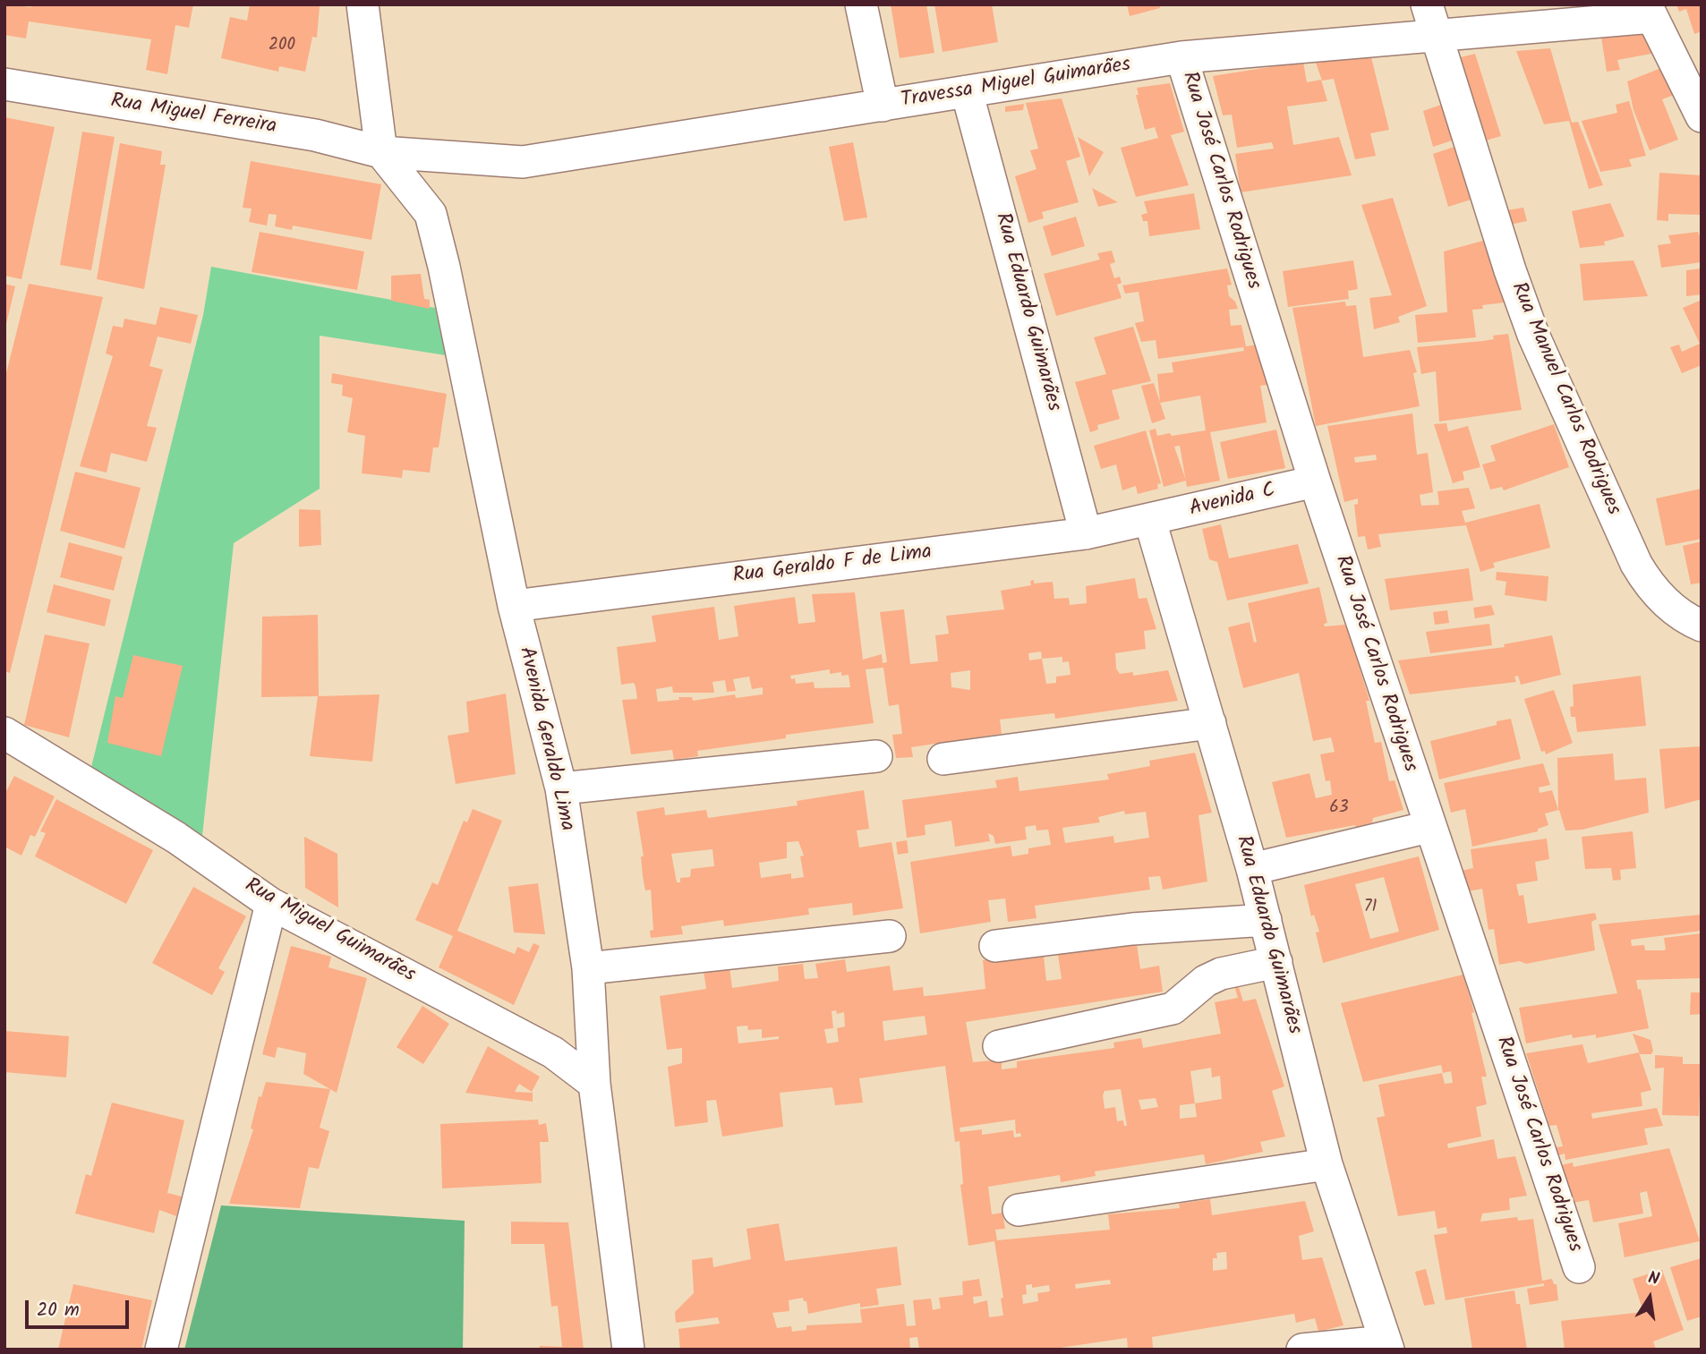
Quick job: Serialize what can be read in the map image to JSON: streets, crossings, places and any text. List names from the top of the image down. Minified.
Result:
{"streets":{"street":["Travessa Miguel Guimarães","Rua Miguel Ferreira","Rua José Carlos Rodrigues","Rua Eduardo Guimarães","Rua Manuel Carlos Rodrigues","Avenida C","Rua Geraldo F de Lima","Avenida Geraldo Lima","Rua Miguel Guimarães"]},"crossings":[["Travessa Miguel Guimarães","Rua Miguel Ferreira"],["Travessa Miguel Guimarães","Rua José Carlos Rodrigues"],["Travessa Miguel Guimarães","Rua Eduardo Guimarães"],["Travessa Miguel Guimarães","Rua Manuel Carlos Rodrigues"],["Travessa Miguel Guimarães","Avenida Geraldo Lima"],["Rua Miguel Ferreira","Avenida Geraldo Lima"],["Rua José Carlos Rodrigues","Avenida C"],["Rua Eduardo Guimarães","Avenida C"],["Rua Eduardo Guimarães","Rua Geraldo F de Lima"],["Avenida C","Rua Geraldo F de Lima"],["Rua Geraldo F de Lima","Avenida Geraldo Lima"],["Avenida Geraldo Lima","Rua Miguel Guimarães"]],"house_numbers":["200","63","71"],"scale_bar":"20 m","north":"top"}
